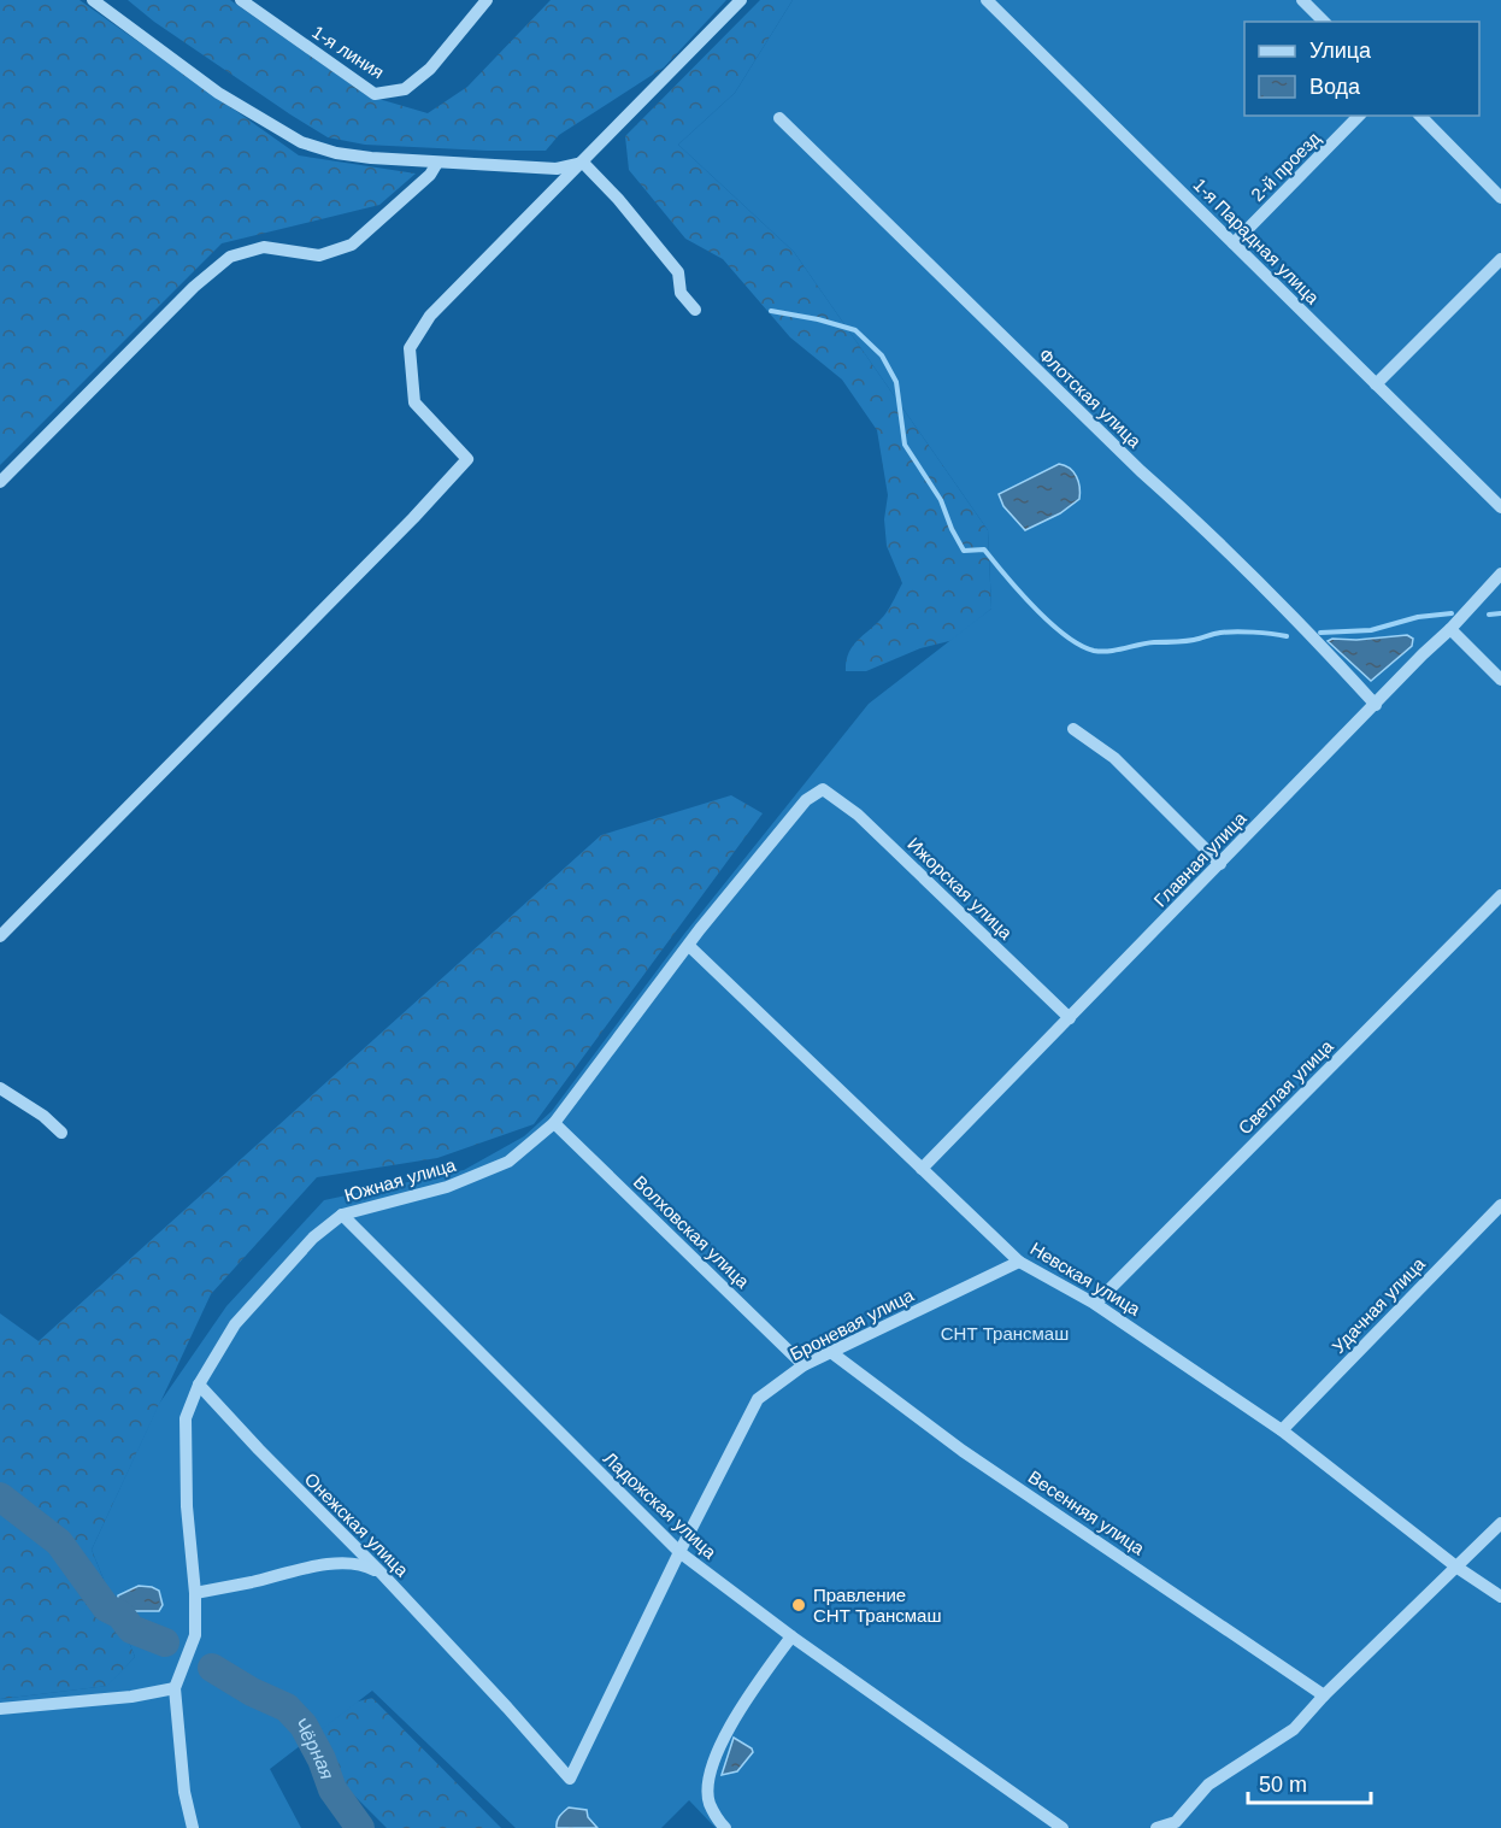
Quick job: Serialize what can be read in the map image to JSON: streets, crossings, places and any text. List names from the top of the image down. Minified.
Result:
{"streets":{"street":["1-я линия","2-й проезд","1-я Парадная улица","Флотская улица","Главная улица","Ижорская улица","Светлая улица","Южная улица","Волховская улица","Невская улица","Удачная улица","Броневая улица","Ладожская улица","Весенняя улица","Онежская улица"]},"crossings":[["2-й проезд","1-я Парадная улица"],["Флотская улица","Главная улица"],["Главная улица","Ижорская улица"],["Главная улица","Невская улица"],["Ижорская улица","Южная улица"],["Светлая улица","Невская улица"],["Южная улица","Волховская улица"],["Южная улица","Невская улица"],["Южная улица","Ладожская улица"],["Южная улица","Онежская улица"],["Волховская улица","Броневая улица"],["Невская улица","Удачная улица"],["Невская улица","Броневая улица"],["Броневая улица","Ладожская улица"],["Броневая улица","Весенняя улица"],["Броневая улица","Онежская улица"]],"water":["Чёрная"],"parks":["СНТ Трансмаш"],"places":["Правление СНТ Трансмаш"],"legend":["Улица","Вода"],"scale_bar":"50 m"}
